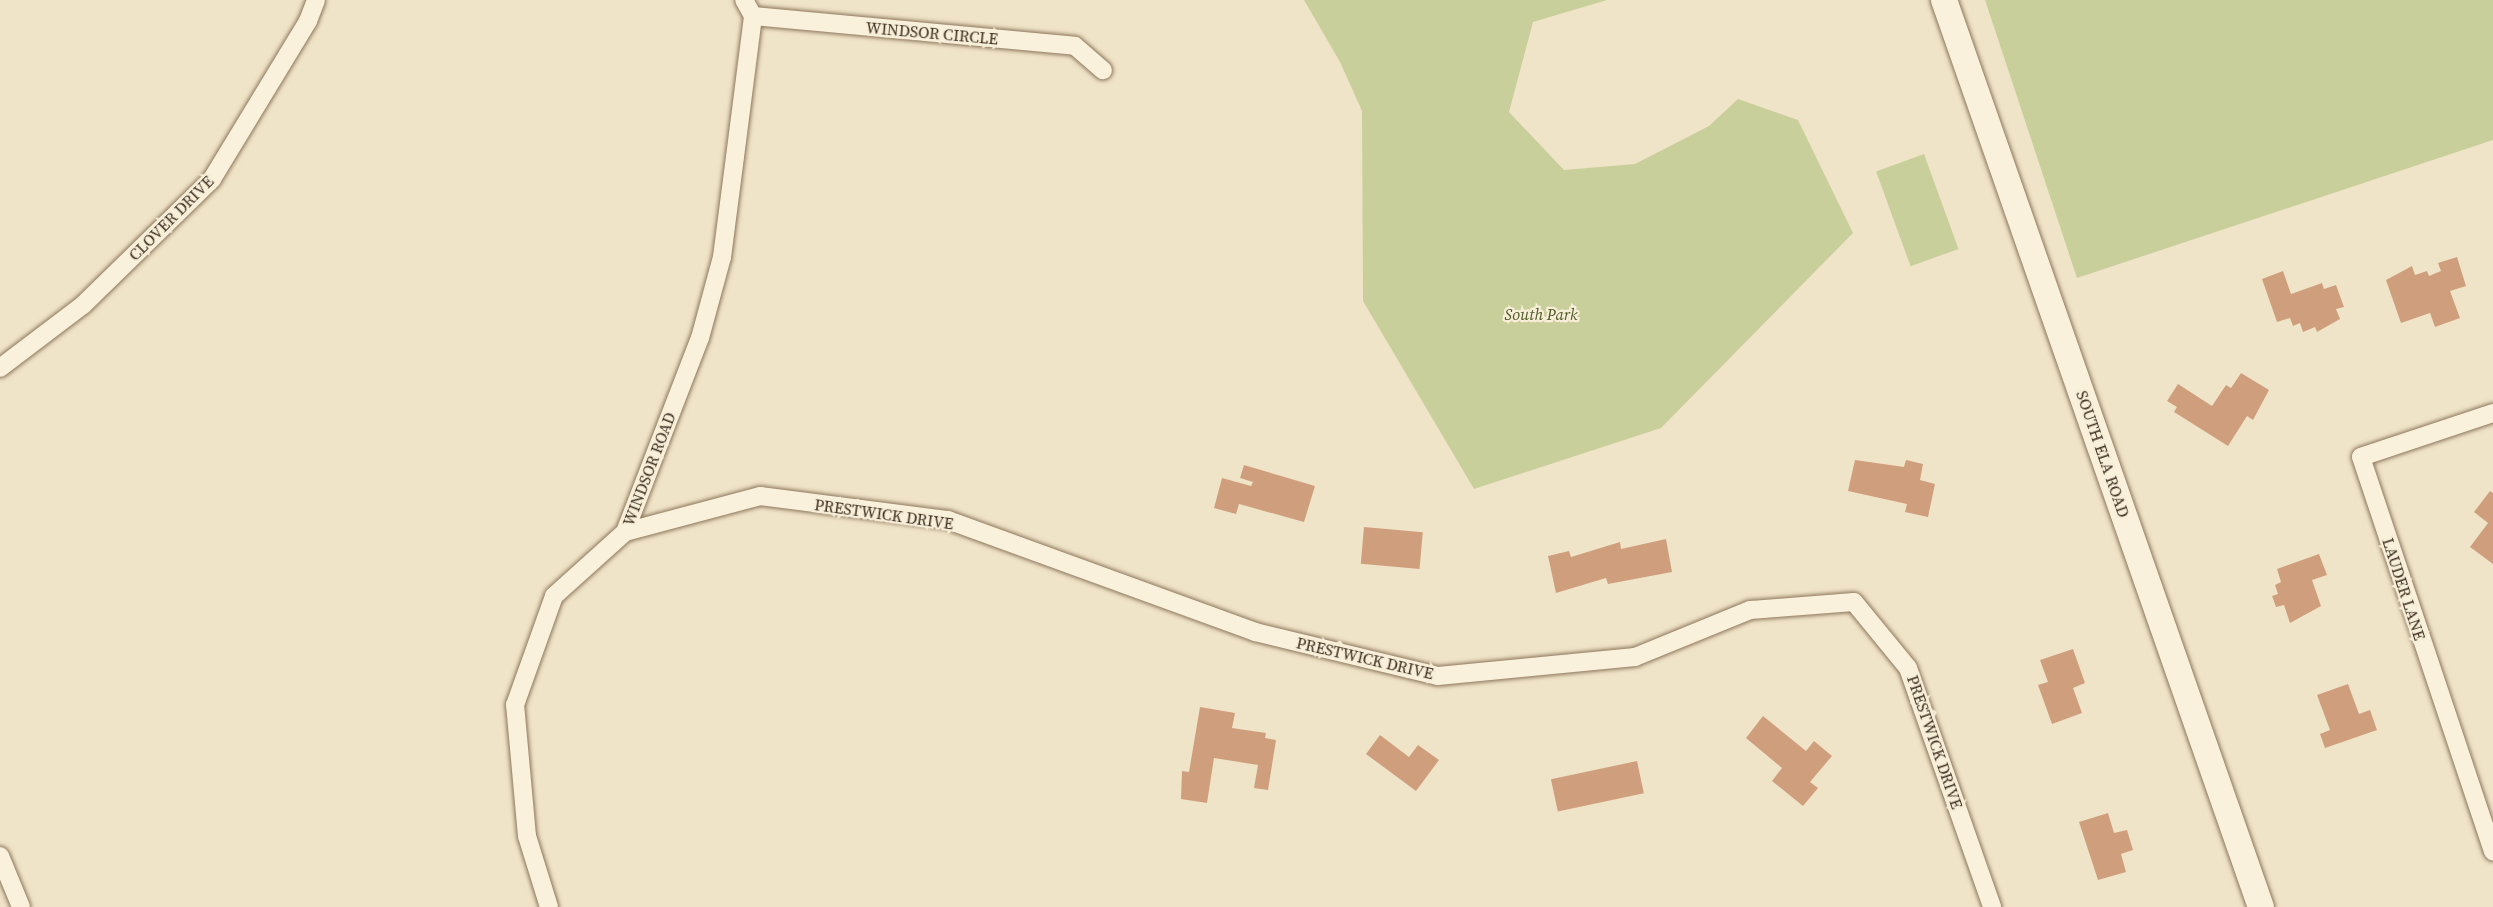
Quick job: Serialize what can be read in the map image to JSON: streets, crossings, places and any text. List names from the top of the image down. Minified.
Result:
{"streets":{"main road":["SOUTH ELA ROAD"],"street":["WINDSOR CIRCLE","CLOVER DRIVE","WINDSOR ROAD","PRESTWICK DRIVE","LAUDER LANE"]},"crossings":[["WINDSOR CIRCLE","WINDSOR ROAD"],["WINDSOR ROAD","PRESTWICK DRIVE"]],"parks":["South Park"]}
